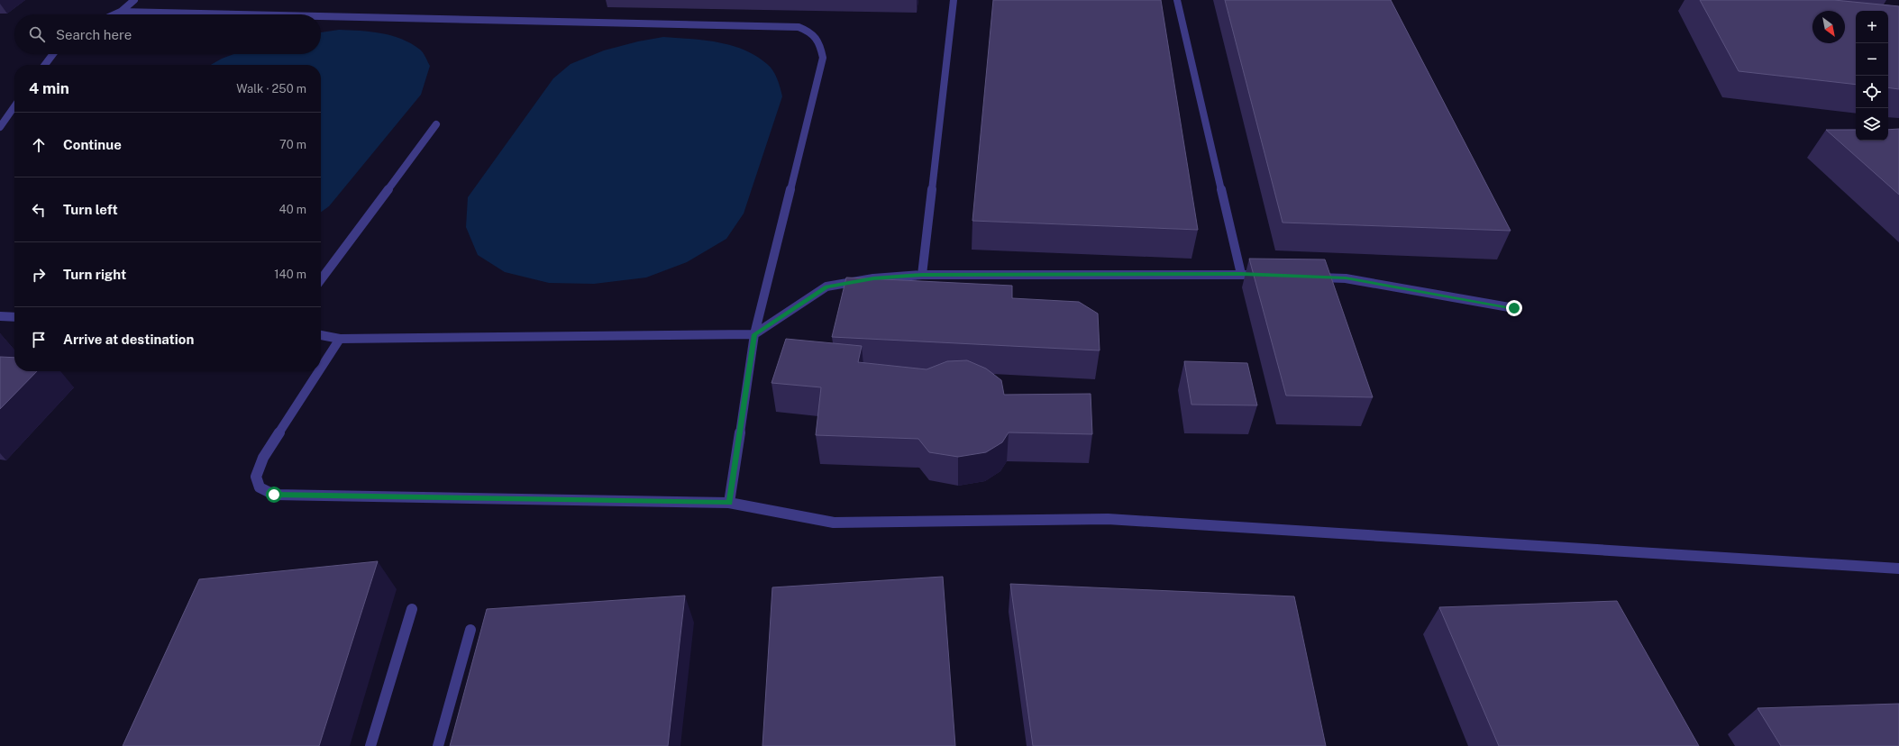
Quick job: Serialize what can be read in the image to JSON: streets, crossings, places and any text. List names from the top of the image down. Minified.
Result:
{"north":"bottom right","page":{"map_buttons":["+","−"],"search":"Search here","heading":["4 min","Walk · 250 m"],"list":[["Continue","70 m"],["Turn left","40 m"],["Turn right","140 m"],"Arrive at destination"]}}
